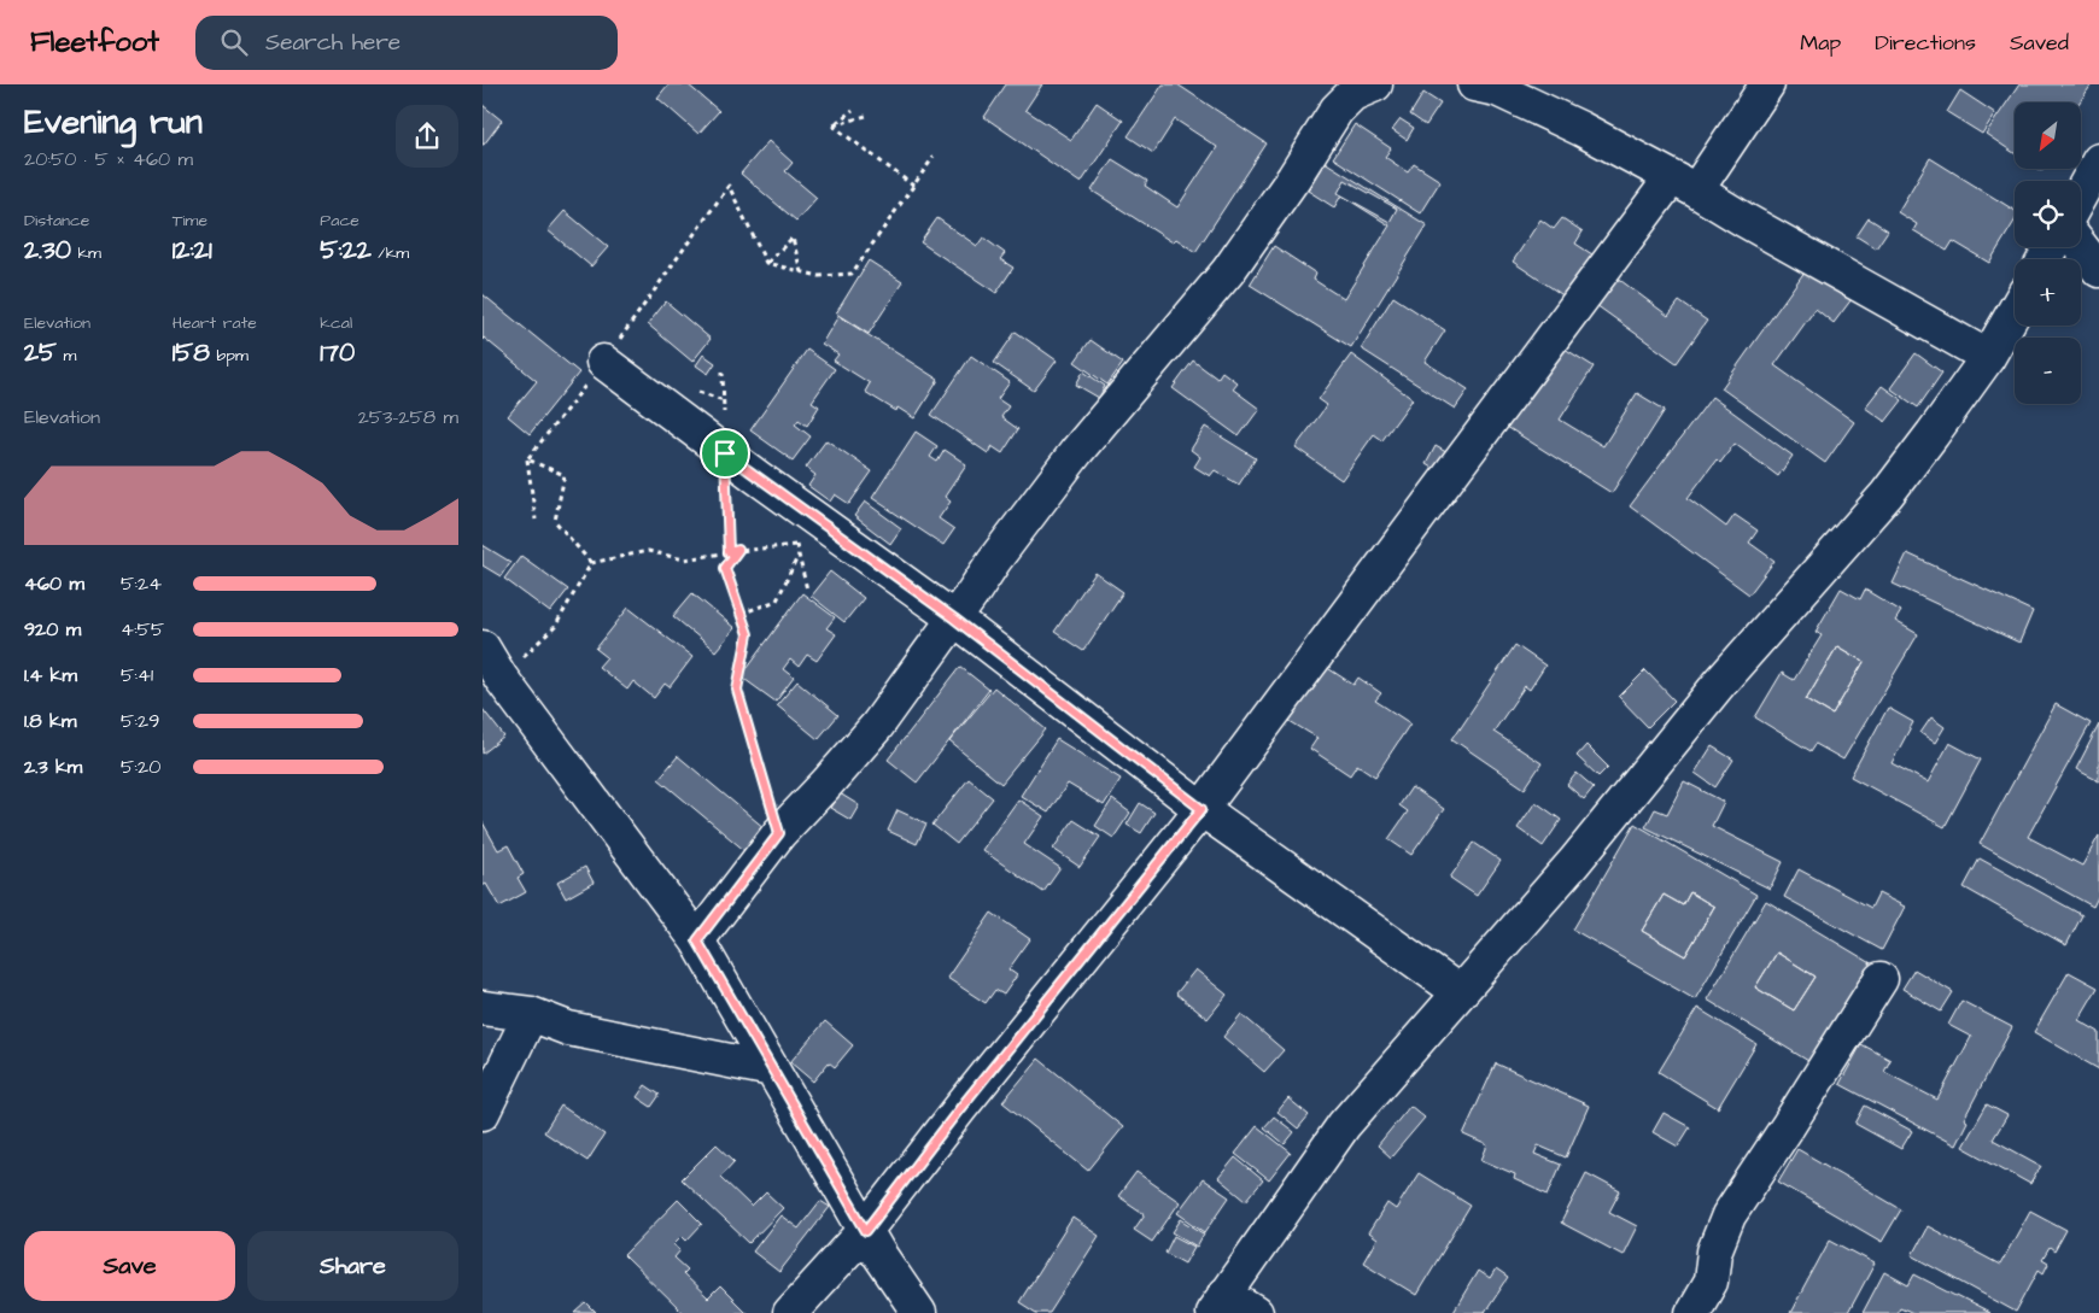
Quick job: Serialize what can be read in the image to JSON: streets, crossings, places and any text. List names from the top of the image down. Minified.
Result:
{"north":"bottom left","page":{"header":"Fleetfoot","search":"Search here","nav":["Map","Directions","Saved"],"heading":["Evening run","20:50 · 5 × 460 m"],"map_buttons":["+","−"],"stats":[["Distance","2.30 km"],["Time","12:21"],["Pace","5:22 /km"],["Elevation","25 m"],["Heart rate","158 bpm"],["kcal","170"]],"chart":["Elevation","253–258 m"],"list":[{"name":"460 m","note":"5:24"},{"name":"920 m","note":"4:55"},{"name":"1.4 km","note":"5:41"},{"name":"1.8 km","note":"5:29"},{"name":"2.3 km","note":"5:20"}],"buttons":["Save","Share"]}}
